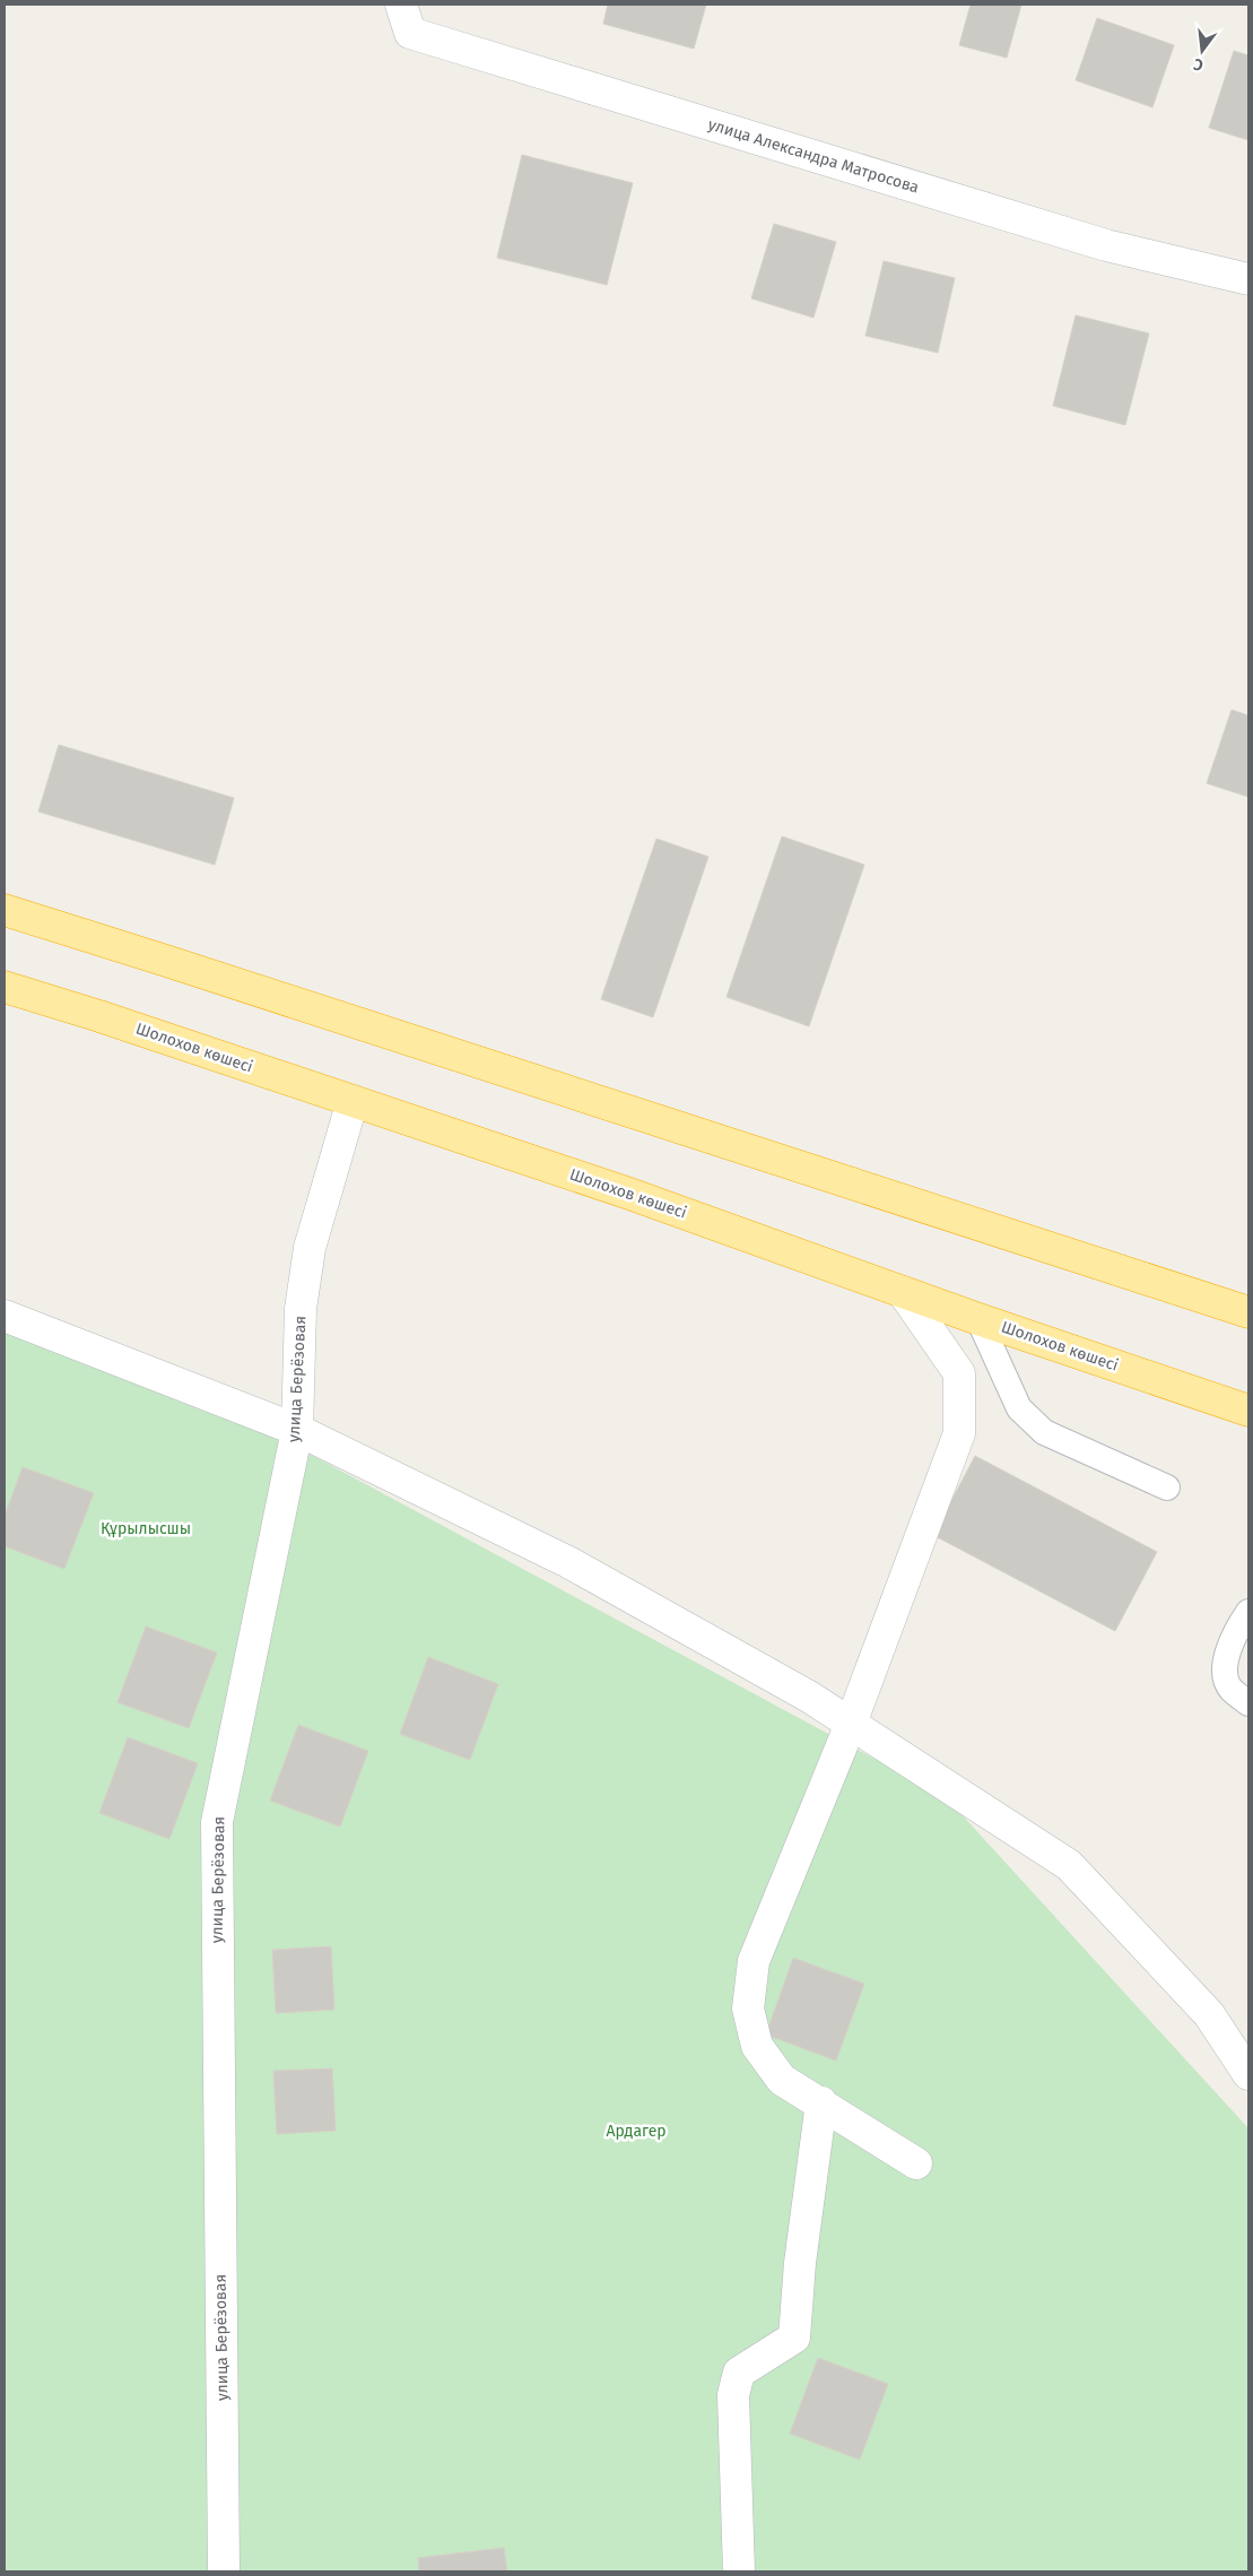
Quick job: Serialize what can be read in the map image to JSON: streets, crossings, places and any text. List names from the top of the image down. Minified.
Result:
{"streets":{"highway":["Шолохов көшесі"],"street":["улица Александра Матросова","улица Берёзовая"]},"crossings":[["Шолохов көшесі","улица Берёзовая"]],"parks":["Құрылысшы","Ардагер"],"north":"bottom"}
